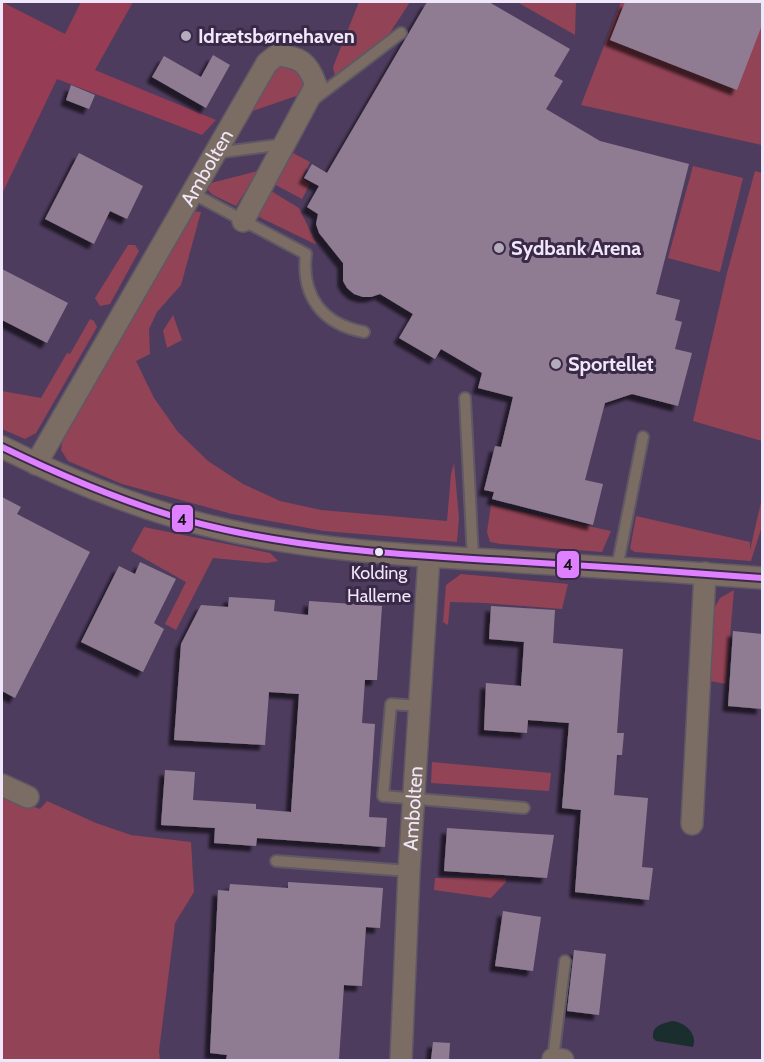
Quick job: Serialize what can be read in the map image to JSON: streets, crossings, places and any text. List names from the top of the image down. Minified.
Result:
{"streets":{"street":["Ambolten"]},"places":["Idrætsbørnehaven","Sydbank Arena","Sportellet","Kolding Hallerne"],"lines":["transit line 4"]}
